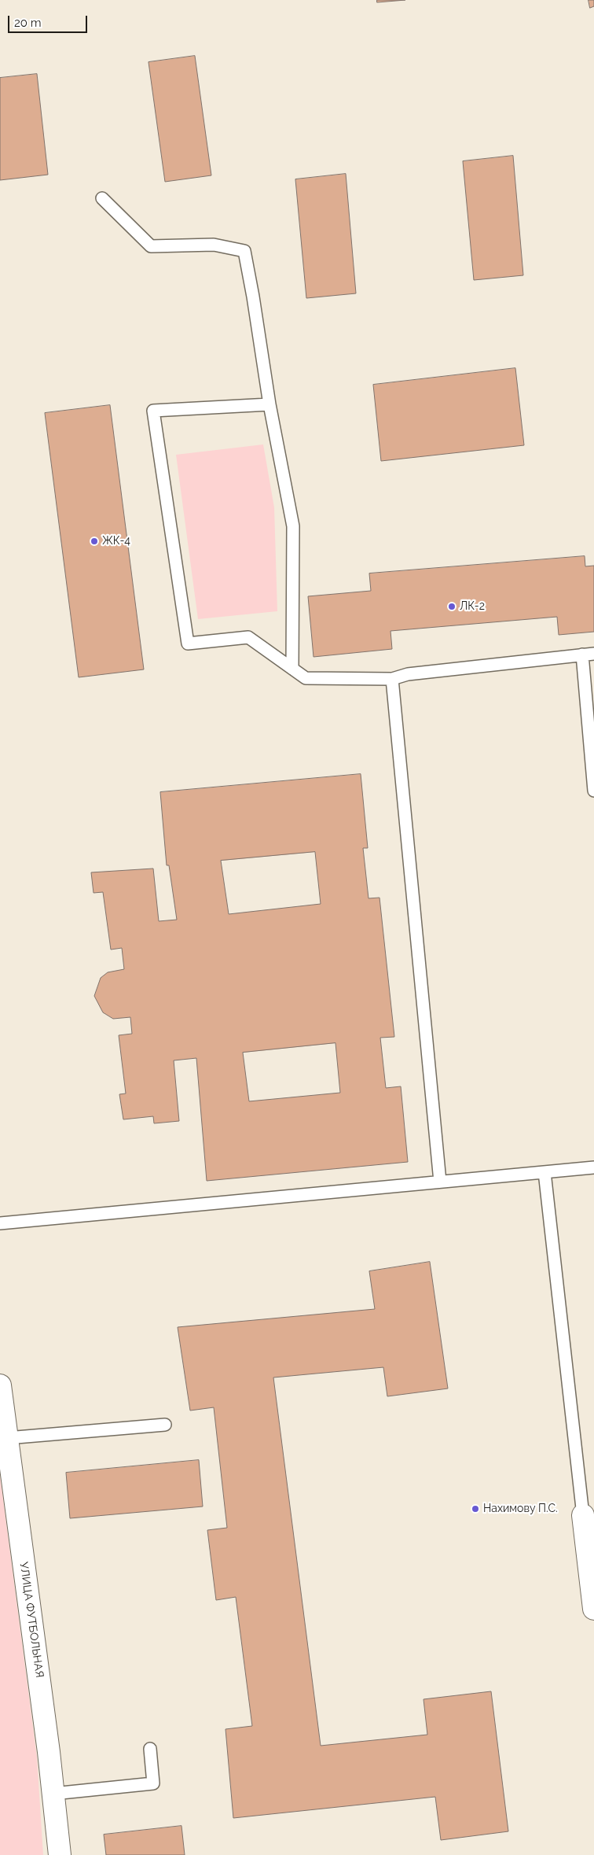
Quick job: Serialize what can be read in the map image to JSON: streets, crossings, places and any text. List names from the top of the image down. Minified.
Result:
{"streets":{"street":["УЛИЦА ФУТБОЛЬНАЯ"]},"places":["ЖК-4","ЛК-2","Нахимову П.С."],"scale_bar":"20 m"}
